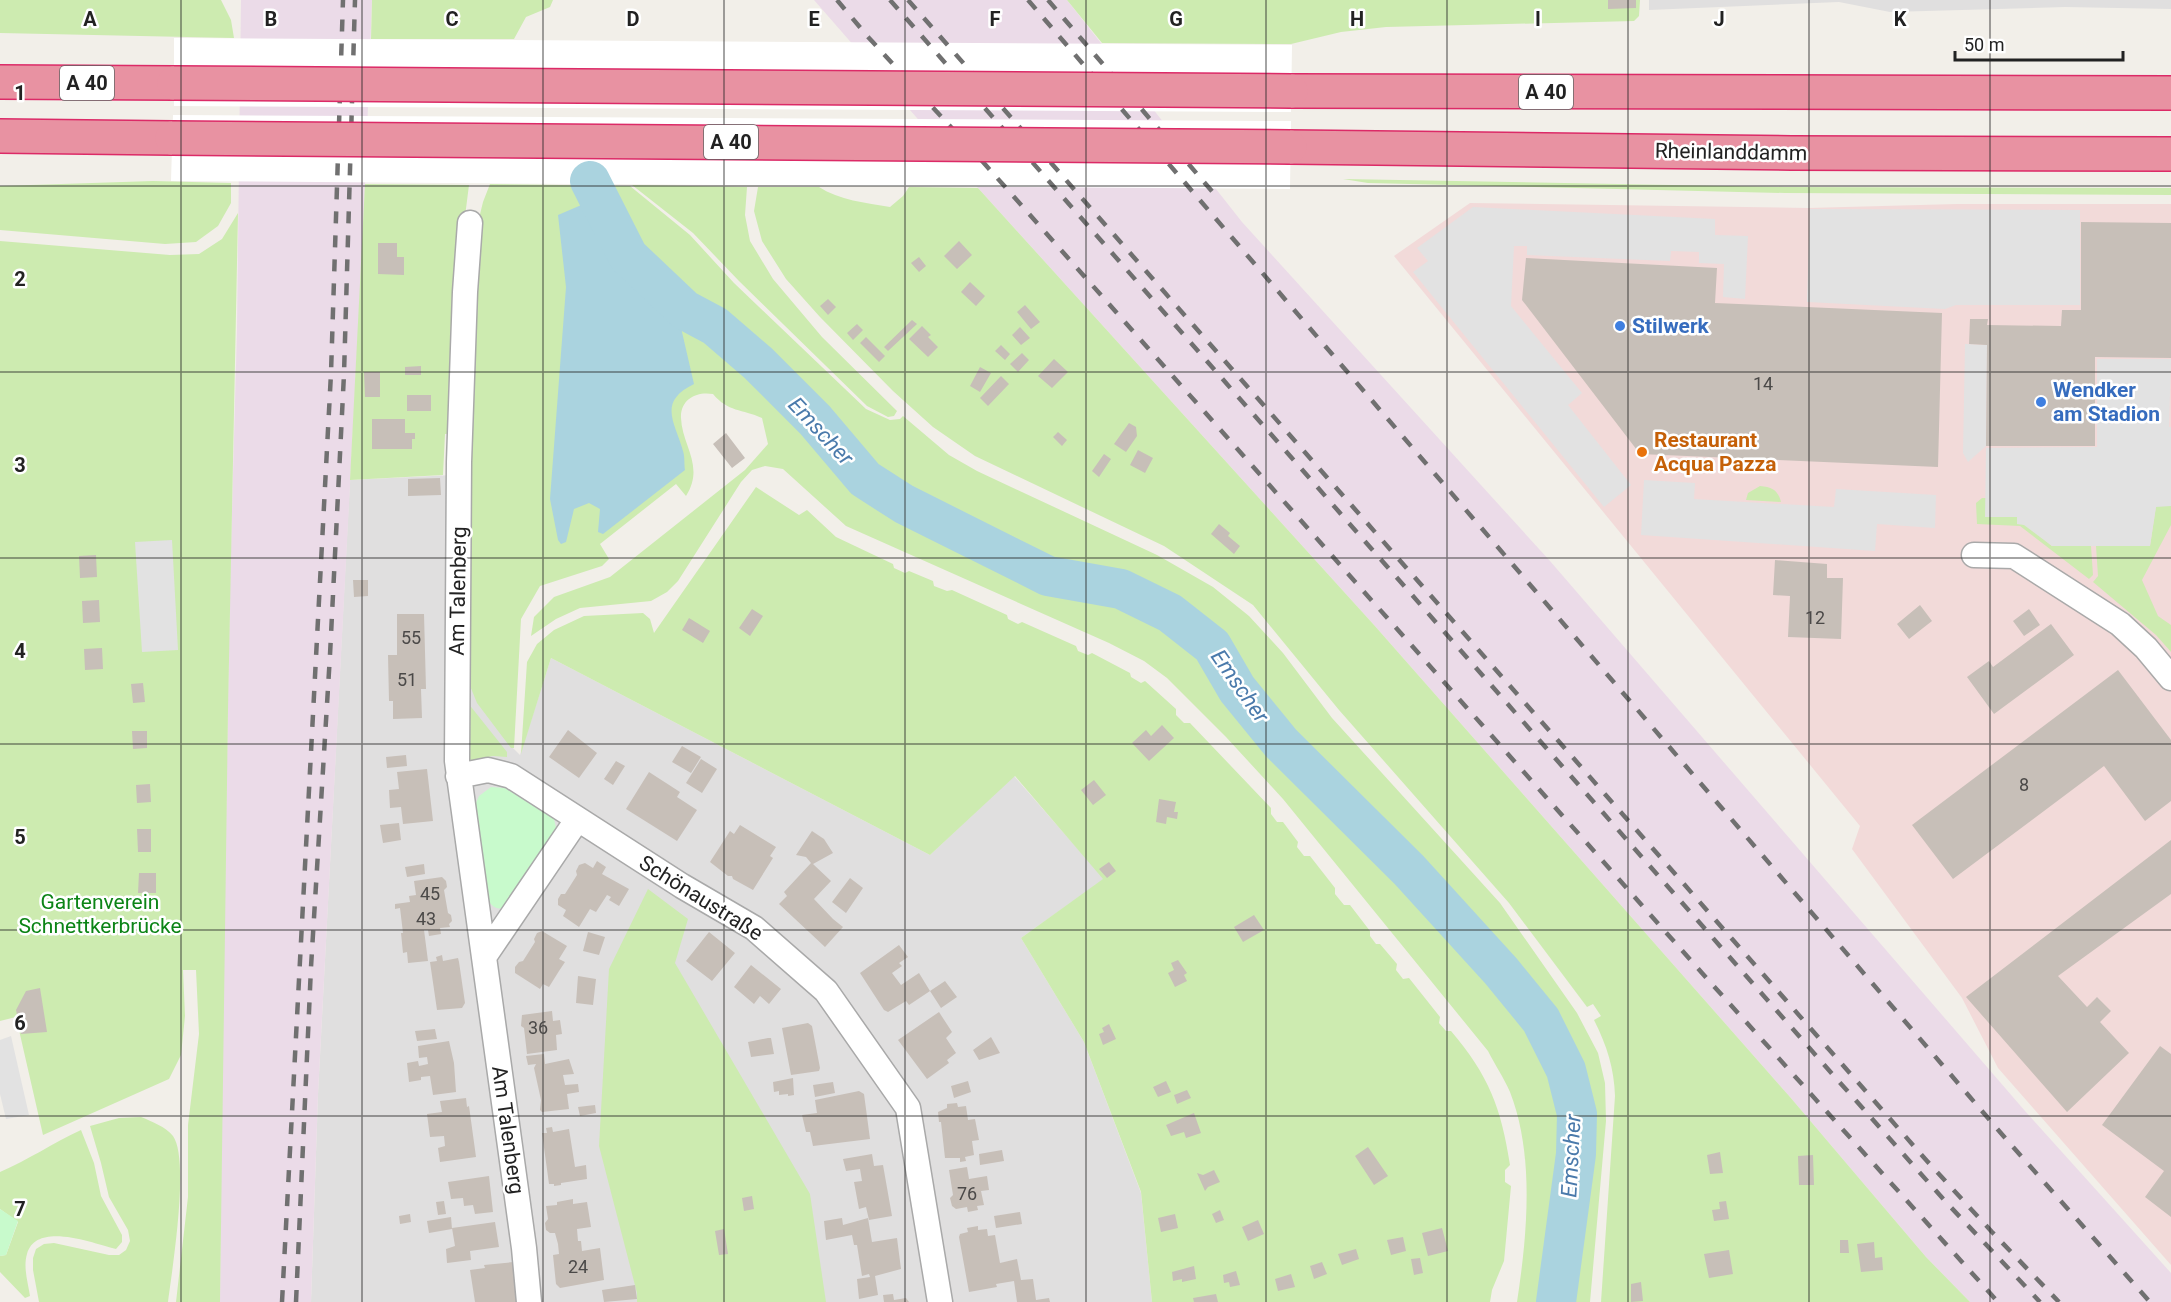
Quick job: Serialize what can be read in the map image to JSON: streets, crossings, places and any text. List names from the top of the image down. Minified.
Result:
{"streets":{"highway":["A 40","Rheinlanddamm"],"street":["Am Talenberg","Schönaustraße"]},"crossings":[["Am Talenberg","Schönaustraße"]],"water":["Emscher"],"parks":["Gartenverein Schnettkerbrücke"],"places":["Stilwerk","Wendker am Stadion","Restaurant Acqua Pazza"],"house_numbers":["14","12","55","51","8","45","43","36","76","24"],"scale_bar":"50 m","grid":{"columns":["A","B","C","D","E","F","G","H","I","J","K"],"rows":["1","2","3","4","5","6","7"]}}
